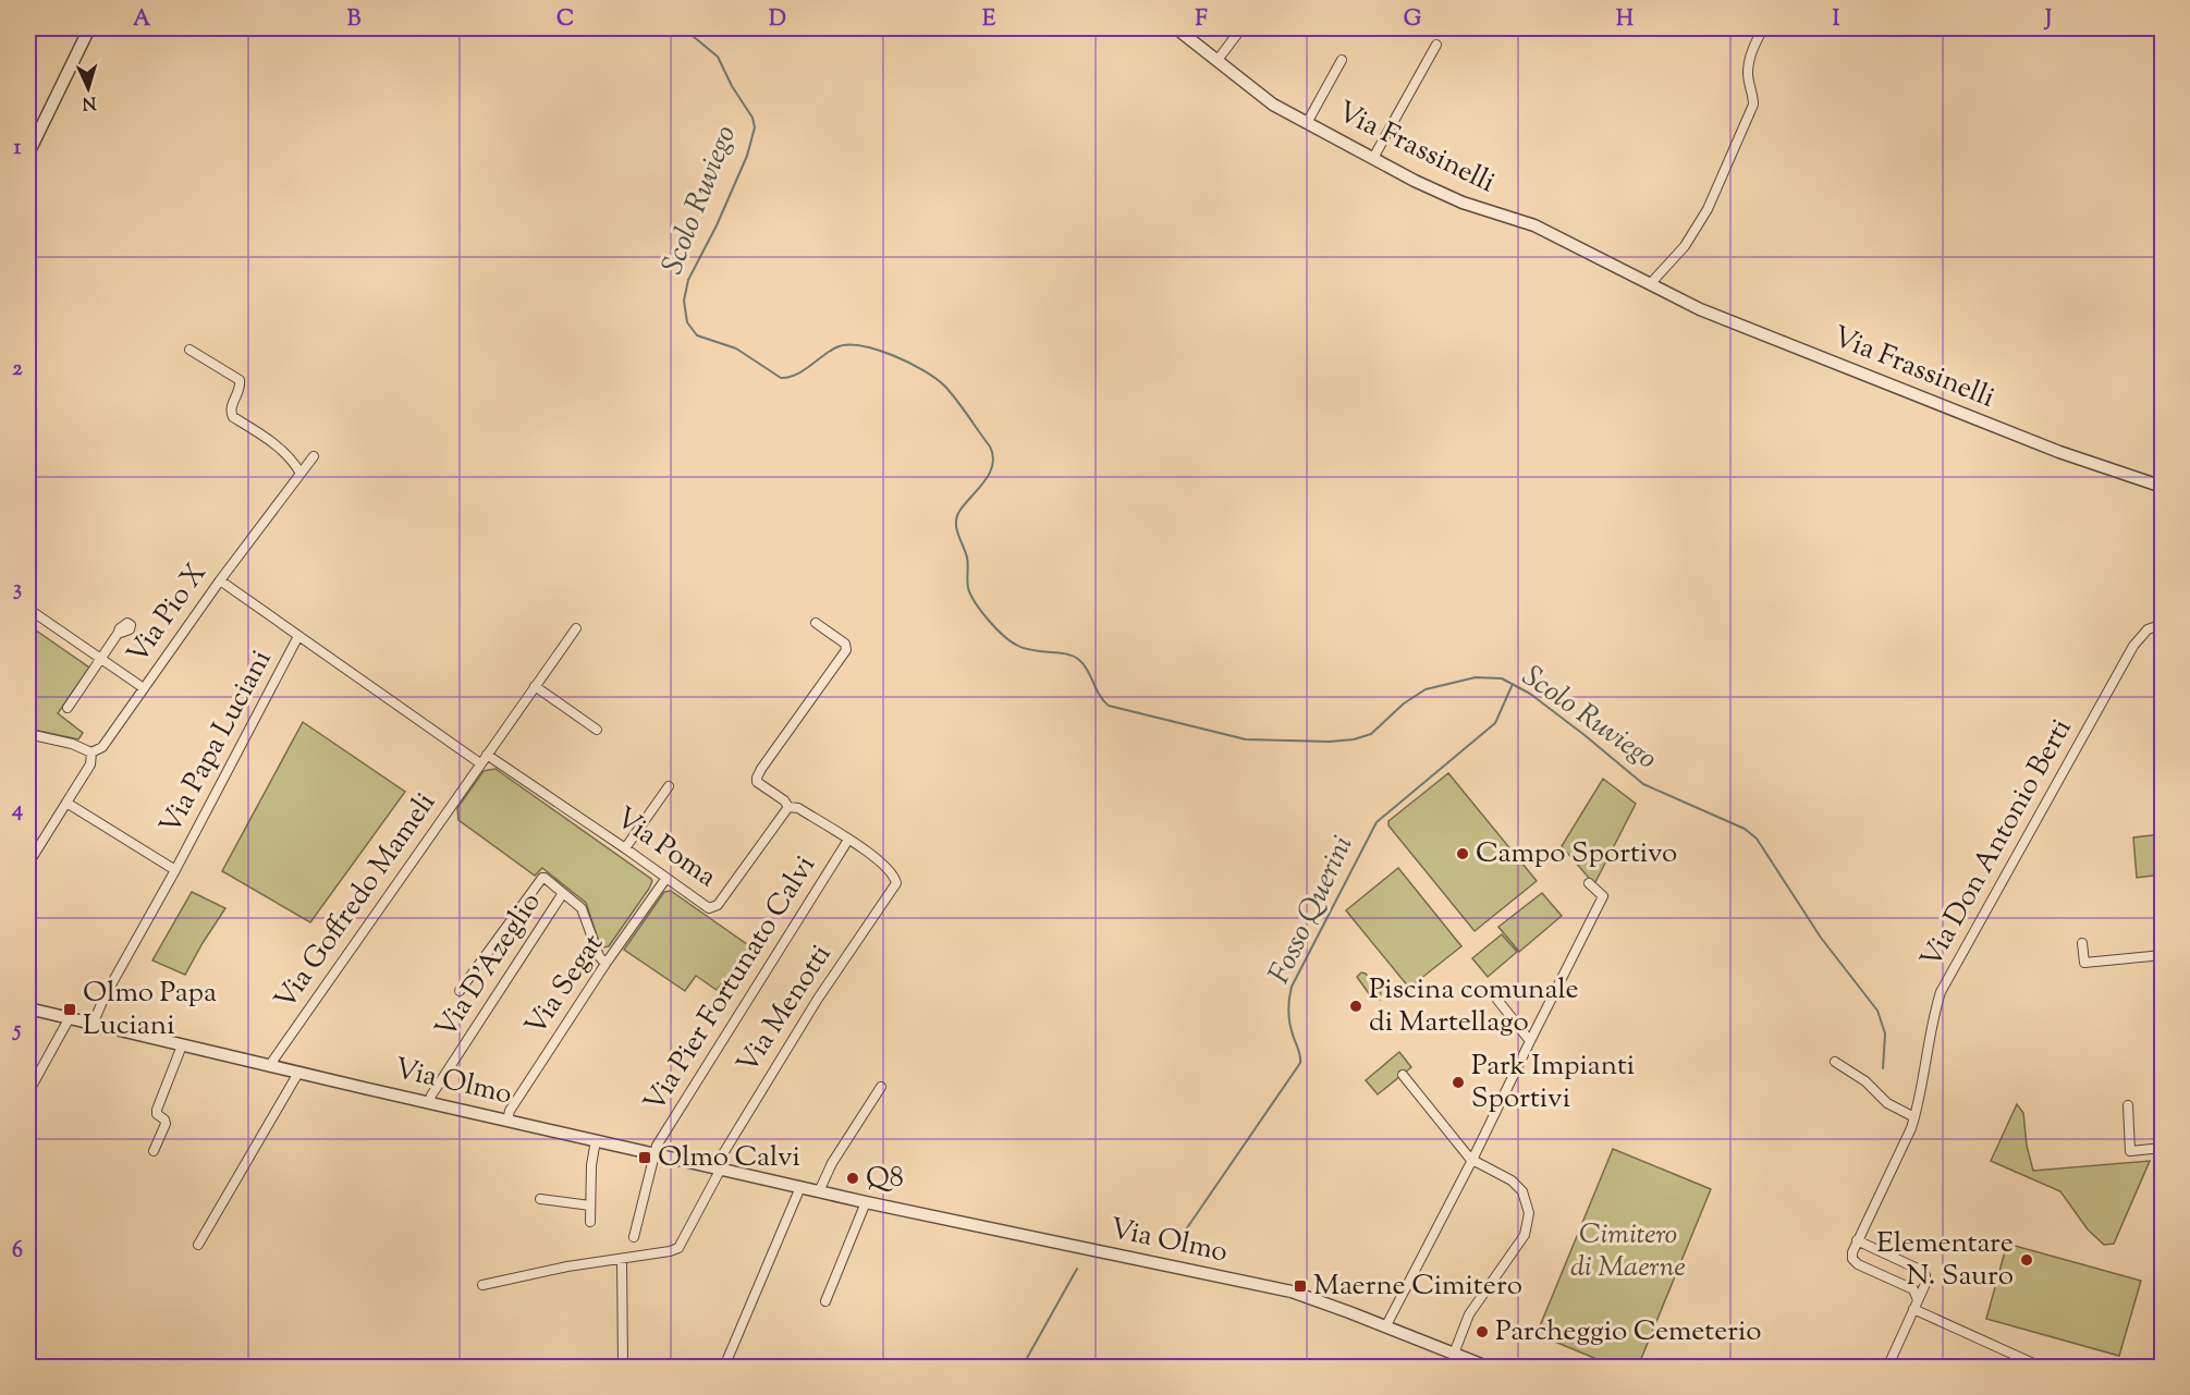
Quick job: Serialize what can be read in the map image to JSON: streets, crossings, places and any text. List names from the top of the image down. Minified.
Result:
{"streets":{"street":["Via Frassinelli","Via Pio X","Via Papa Luciani","Via Don Antonio Berti","Via Poma","Via Goffredo Mameli","Via D'Azeglio","Via Pier Fortunato Calvi","Via Segat","Via Menotti","Via Olmo"]},"crossings":[["Via Pio X","Via Papa Luciani"],["Via Papa Luciani","Via Olmo"],["Via Poma","Via Goffredo Mameli"],["Via Poma","Via Segat"],["Via Goffredo Mameli","Via Olmo"],["Via D'Azeglio","Via Segat"],["Via D'Azeglio","Via Olmo"],["Via Pier Fortunato Calvi","Via Menotti"],["Via Pier Fortunato Calvi","Via Olmo"],["Via Segat","Via Olmo"],["Via Menotti","Via Olmo"]],"water":["Scolo Ruviego","Fosso Querini"],"parks":["Cimitero di Maerne"],"places":{"other":["Campo Sportivo","Piscina comunale di Martellago","Park Impianti Sportivi","Q8","Elementare N. Sauro","Parcheggio Cemeterio"],"transit":["Olmo Papa Luciani","Olmo Calvi","Maerne Cimitero"]},"north":"bottom","grid":{"columns":["A","B","C","D","E","F","G","H","I","J"],"rows":["1","2","3","4","5","6"]}}
